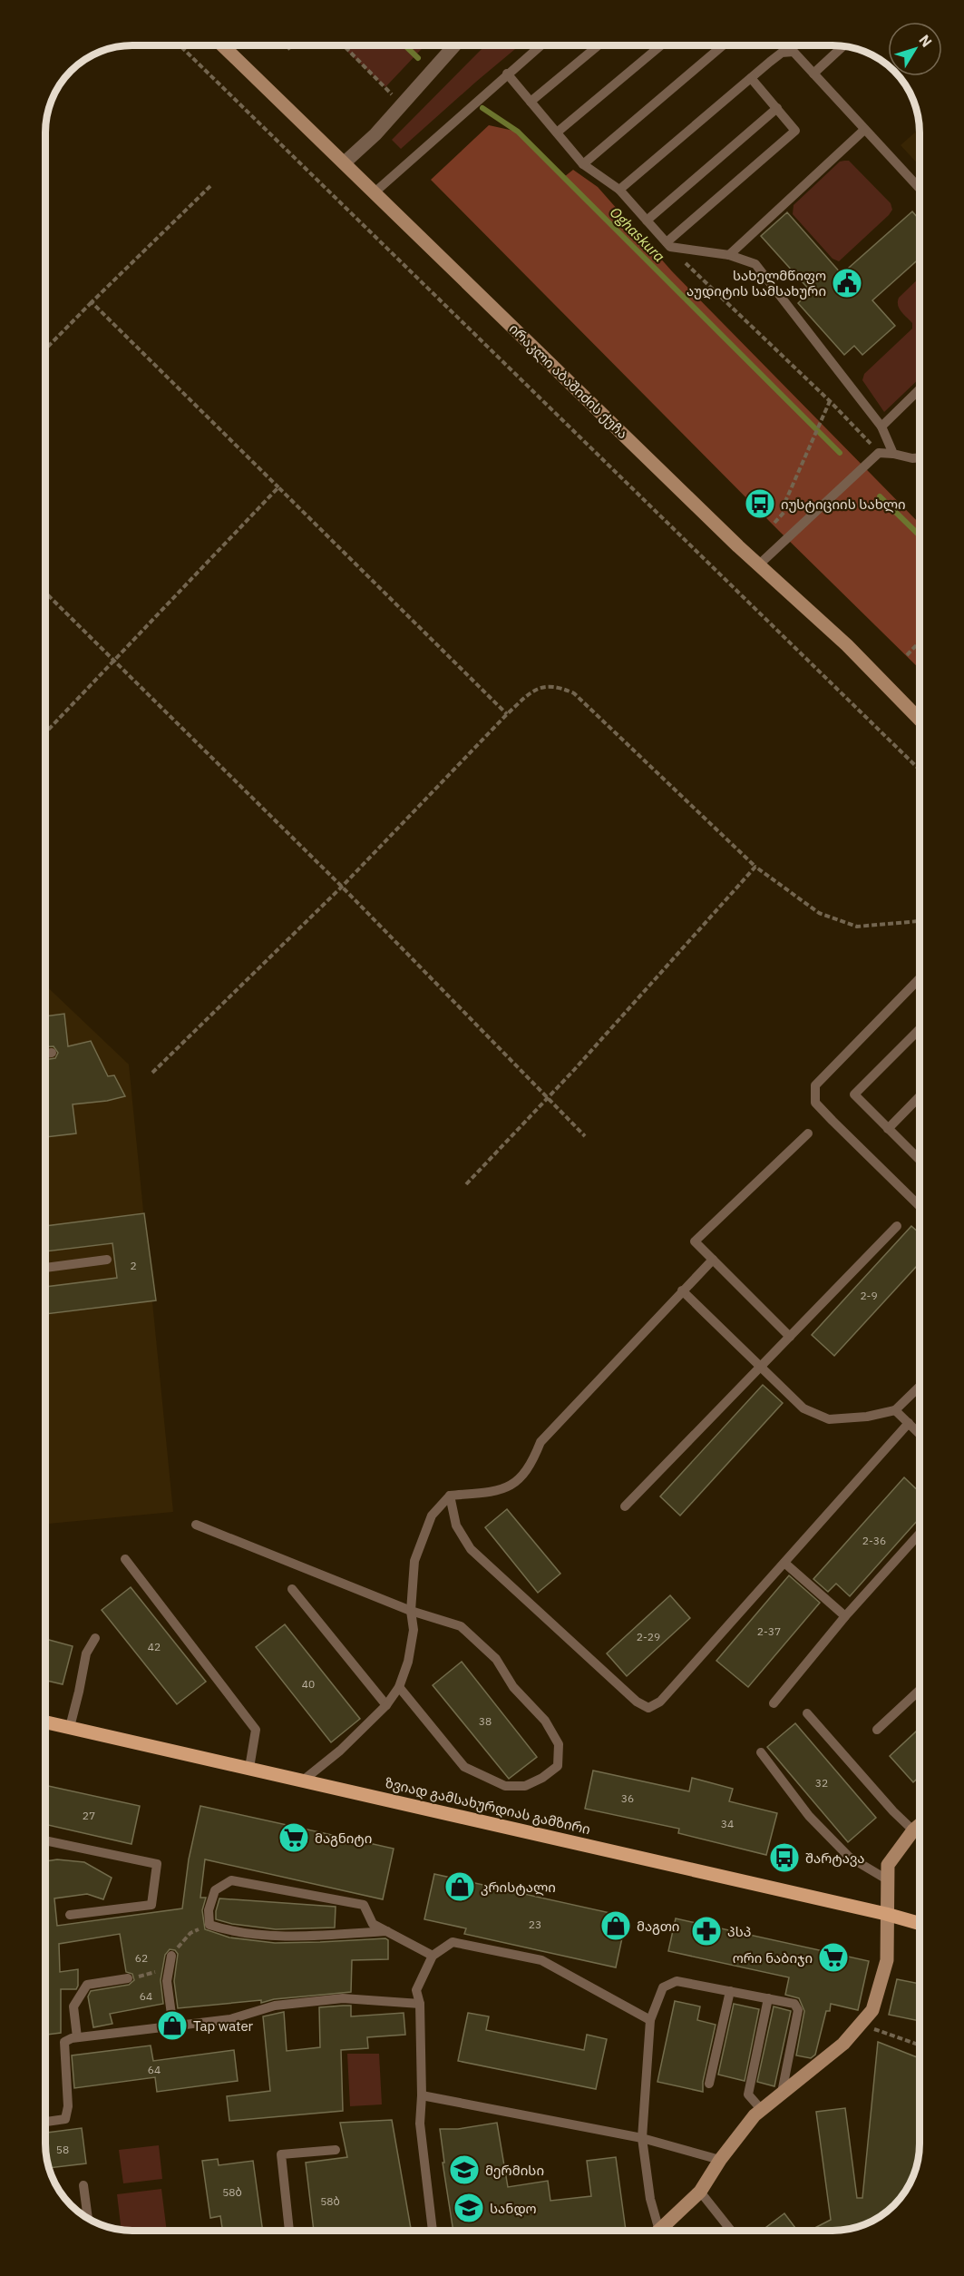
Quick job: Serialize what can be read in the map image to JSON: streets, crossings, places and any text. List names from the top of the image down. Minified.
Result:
{"streets":{"main road":["ირაკლი აბაშიძის ქუჩა","ზვიად გამსახურდიას გამზირი"]},"water":["Oghaskura"],"places":{"public building":["სახელმწიფო აუდიტის სამსახური"],"bus stop":["იუსტიციის სახლი","შარტავა"],"supermarket":["მაგნიტი","ორი ნაბიჯი"],"shop":["კრისტალი","მაგთი","Tap water"],"pharmacy":["პსპ"],"school or university":["მერმისი","სანდო"]},"house_numbers":["2","2-9","2-36","2-37","2-29","42","40","38","32","36","27","34","23","62","64","64","58","58ბ","58ბ"],"north":"top right"}
